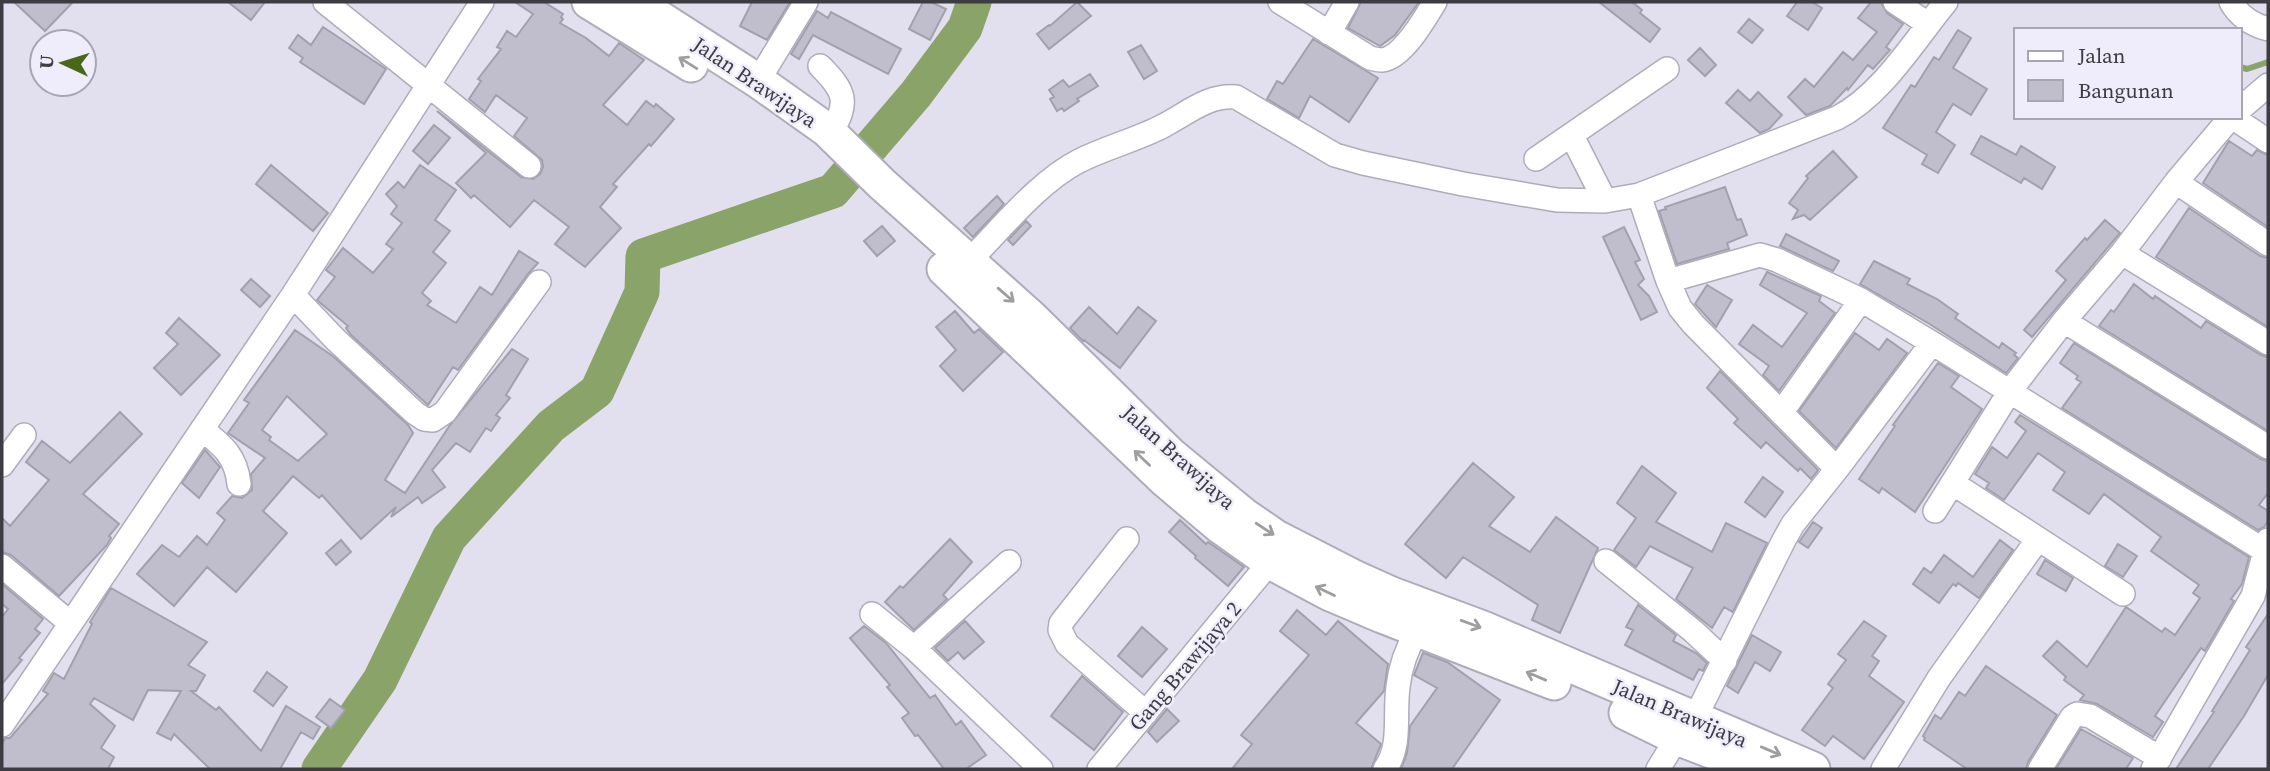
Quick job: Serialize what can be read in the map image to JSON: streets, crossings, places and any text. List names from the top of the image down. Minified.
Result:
{"streets":{"highway":["Jalan Brawijaya"],"street":["Gang Brawijaya 2"]},"crossings":[["Jalan Brawijaya","Gang Brawijaya 2"]],"legend":["Jalan","Bangunan"],"north":"left"}
